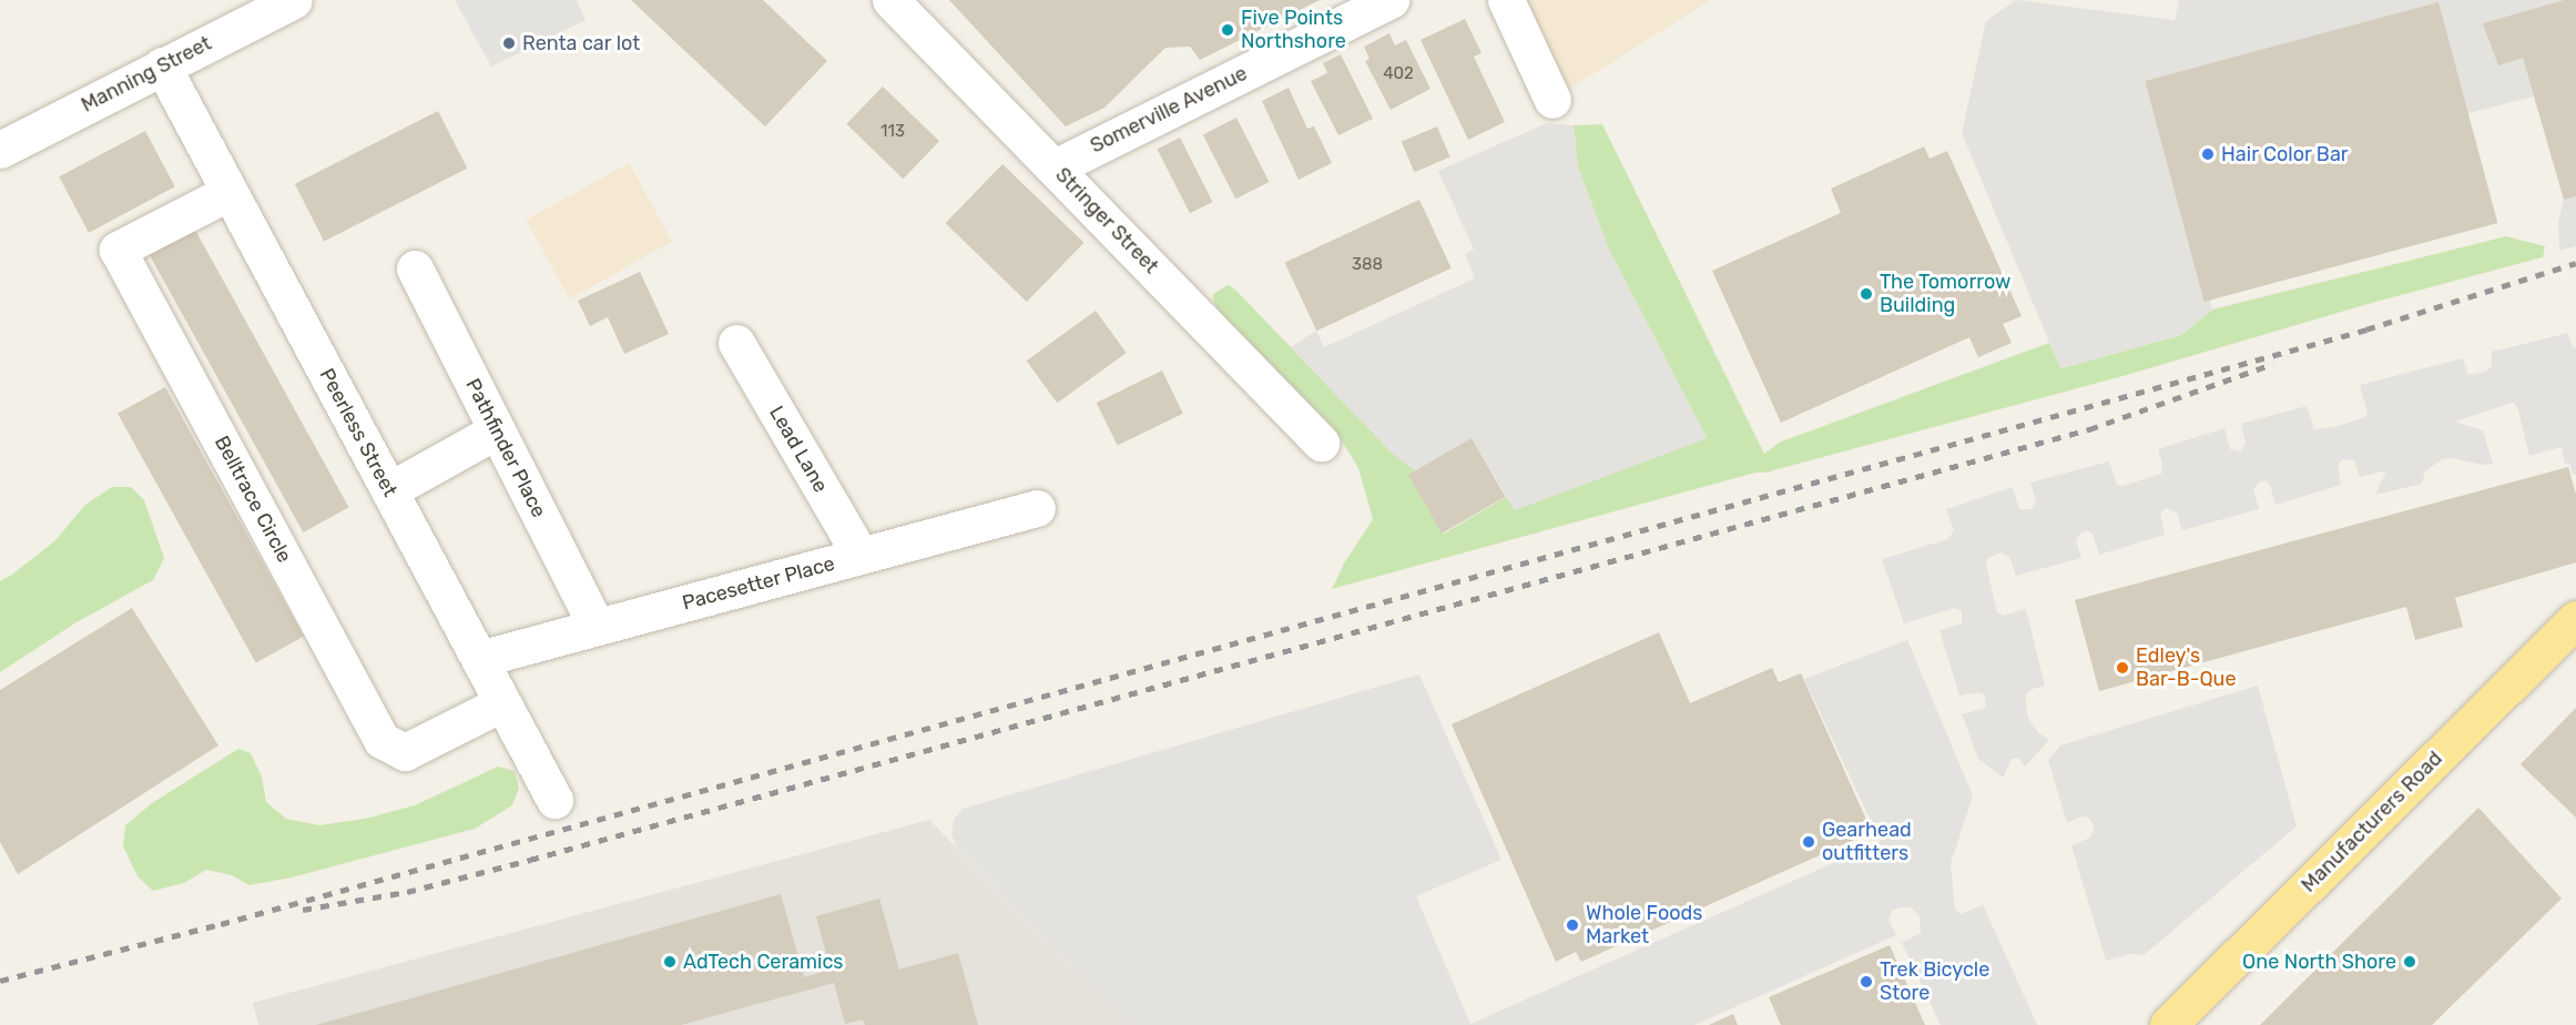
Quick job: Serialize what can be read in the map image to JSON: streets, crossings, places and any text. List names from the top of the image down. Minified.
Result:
{"streets":{"main road":["Manufacturers Road"],"street":["Manning Street","Somerville Avenue","Stringer Street","Peerless Street","Pathfinder Place","Lead Lane","Belltrace Circle","Pacesetter Place"]},"crossings":[["Manning Street","Peerless Street"],["Somerville Avenue","Stringer Street"],["Peerless Street","Belltrace Circle"],["Peerless Street","Pacesetter Place"],["Pathfinder Place","Pacesetter Place"],["Lead Lane","Pacesetter Place"]],"places":["Five Points Northshore","Renta car lot","Hair Color Bar","The Tomorrow Building","Edley's Bar-B-Que","Gearhead outfitters","Whole Foods Market","AdTech Ceramics","One North Shore","Trek Bicycle Store"],"house_numbers":["402","113","388"]}
